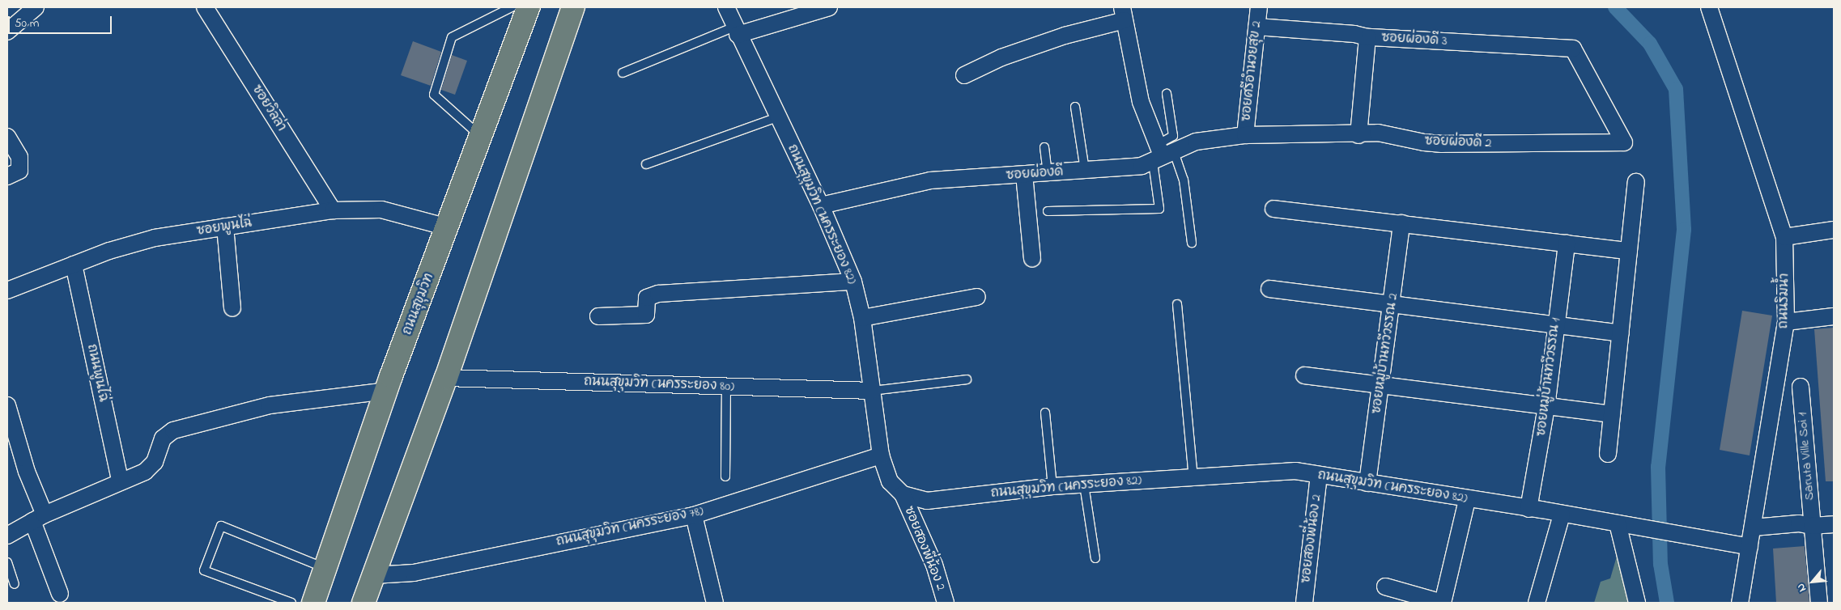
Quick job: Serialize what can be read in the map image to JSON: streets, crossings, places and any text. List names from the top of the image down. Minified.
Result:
{"streets":{"main road":["ถนนสุขุมวิท"],"street":["ซอยผ่องดี 3","ซอยศรีอำนวยสุข 2","ซอยวิลล่า","ซอยผ่องดี 2","ซอยผ่องดี","ถนนสุขุมวิท (นครระยอง 82)","ซอยพูนไฉ่","ถนนริมน้ำ","ซอยหมู่บ้านทวีวรรณ 2","ถนนพูนไฉ่","ซอยหมู่บ้านทวีวรรณ 1","ถนนสุขุมวิท (นครระยอง 80)","Saruta Ville Soi 1","ถนนสุขุมวิท (นครระยอง 78)","ซอยสองพี่น้อง 2"]},"crossings":[["ซอยผ่องดี 3","ซอยศรีอำนวยสุข 2"],["ซอยผ่องดี 3","ซอยผ่องดี 2"],["ซอยศรีอำนวยสุข 2","ซอยผ่องดี 2"],["ซอยศรีอำนวยสุข 2","ซอยผ่องดี"],["ซอยวิลล่า","ซอยพูนไฉ่"],["ซอยผ่องดี 2","ซอยผ่องดี"],["ซอยผ่องดี","ถนนสุขุมวิท (นครระยอง 82)"],["ถนนสุขุมวิท (นครระยอง 82)","ถนนริมน้ำ"],["ถนนสุขุมวิท (นครระยอง 82)","ซอยหมู่บ้านทวีวรรณ 2"],["ถนนสุขุมวิท (นครระยอง 82)","ซอยหมู่บ้านทวีวรรณ 1"],["ถนนสุขุมวิท (นครระยอง 82)","ถนนสุขุมวิท (นครระยอง 80)"],["ถนนสุขุมวิท (นครระยอง 82)","Saruta Ville Soi 1"],["ถนนสุขุมวิท (นครระยอง 82)","ถนนสุขุมวิท (นครระยอง 78)"],["ถนนสุขุมวิท (นครระยอง 82)","ซอยสองพี่น้อง 2"],["ซอยพูนไฉ่","ถนนสุขุมวิท"],["ซอยพูนไฉ่","ถนนพูนไฉ่"]],"scale_bar":"50 m","north":"bottom left"}
